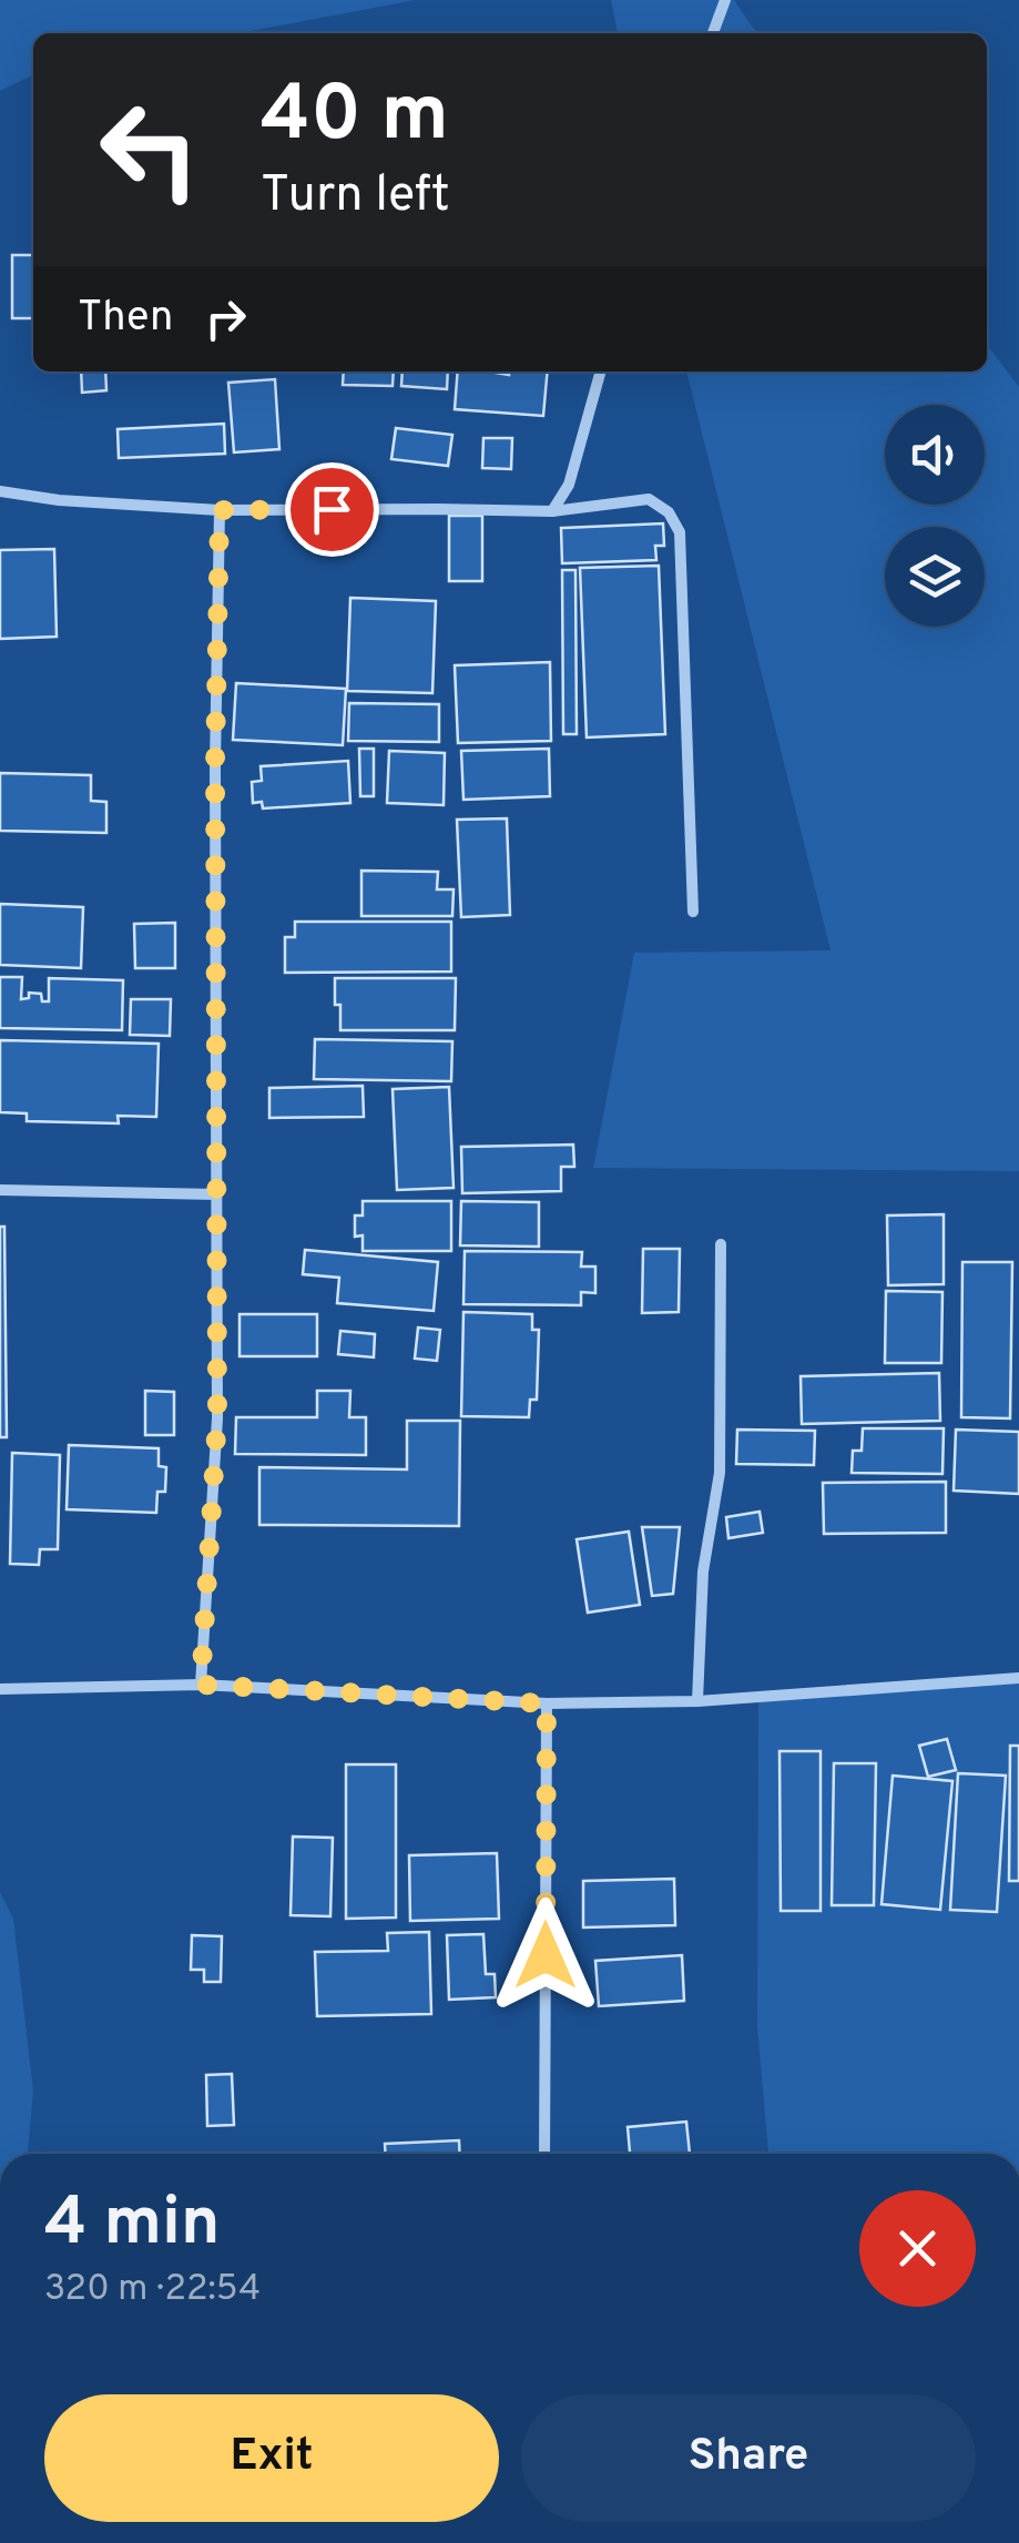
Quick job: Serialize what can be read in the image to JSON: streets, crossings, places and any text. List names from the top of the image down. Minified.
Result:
{"page":{"turn":["40 m","Turn left"],"then":"Then","heading":["4 min","320 m · 22:54"],"buttons":["Exit","Share"]}}
